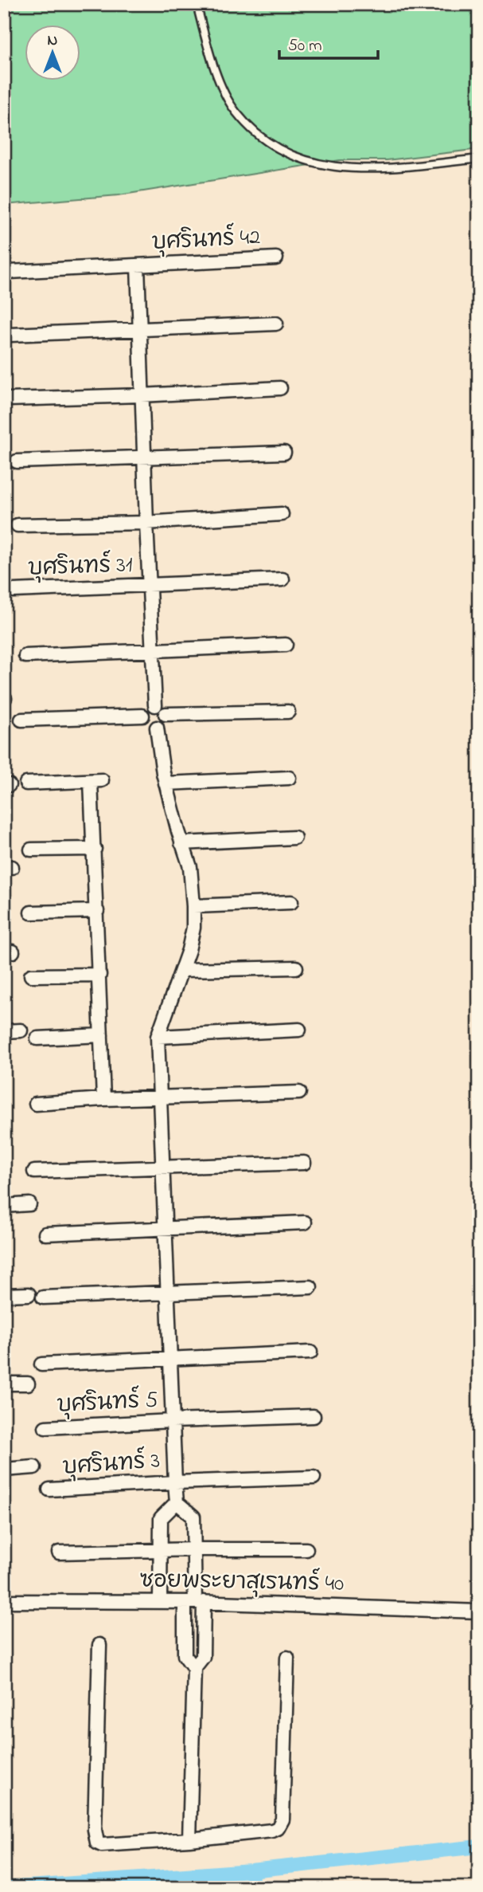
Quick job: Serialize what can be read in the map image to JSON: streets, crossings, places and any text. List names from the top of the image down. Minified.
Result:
{"streets":{"street":["บุศรินทร์ 42","บุศรินทร์ 31","บุศรินทร์ 5","บุศรินทร์ 3","ซอยพระยาสุเรนทร์ 40"]},"scale_bar":"50 m","north":"top"}
